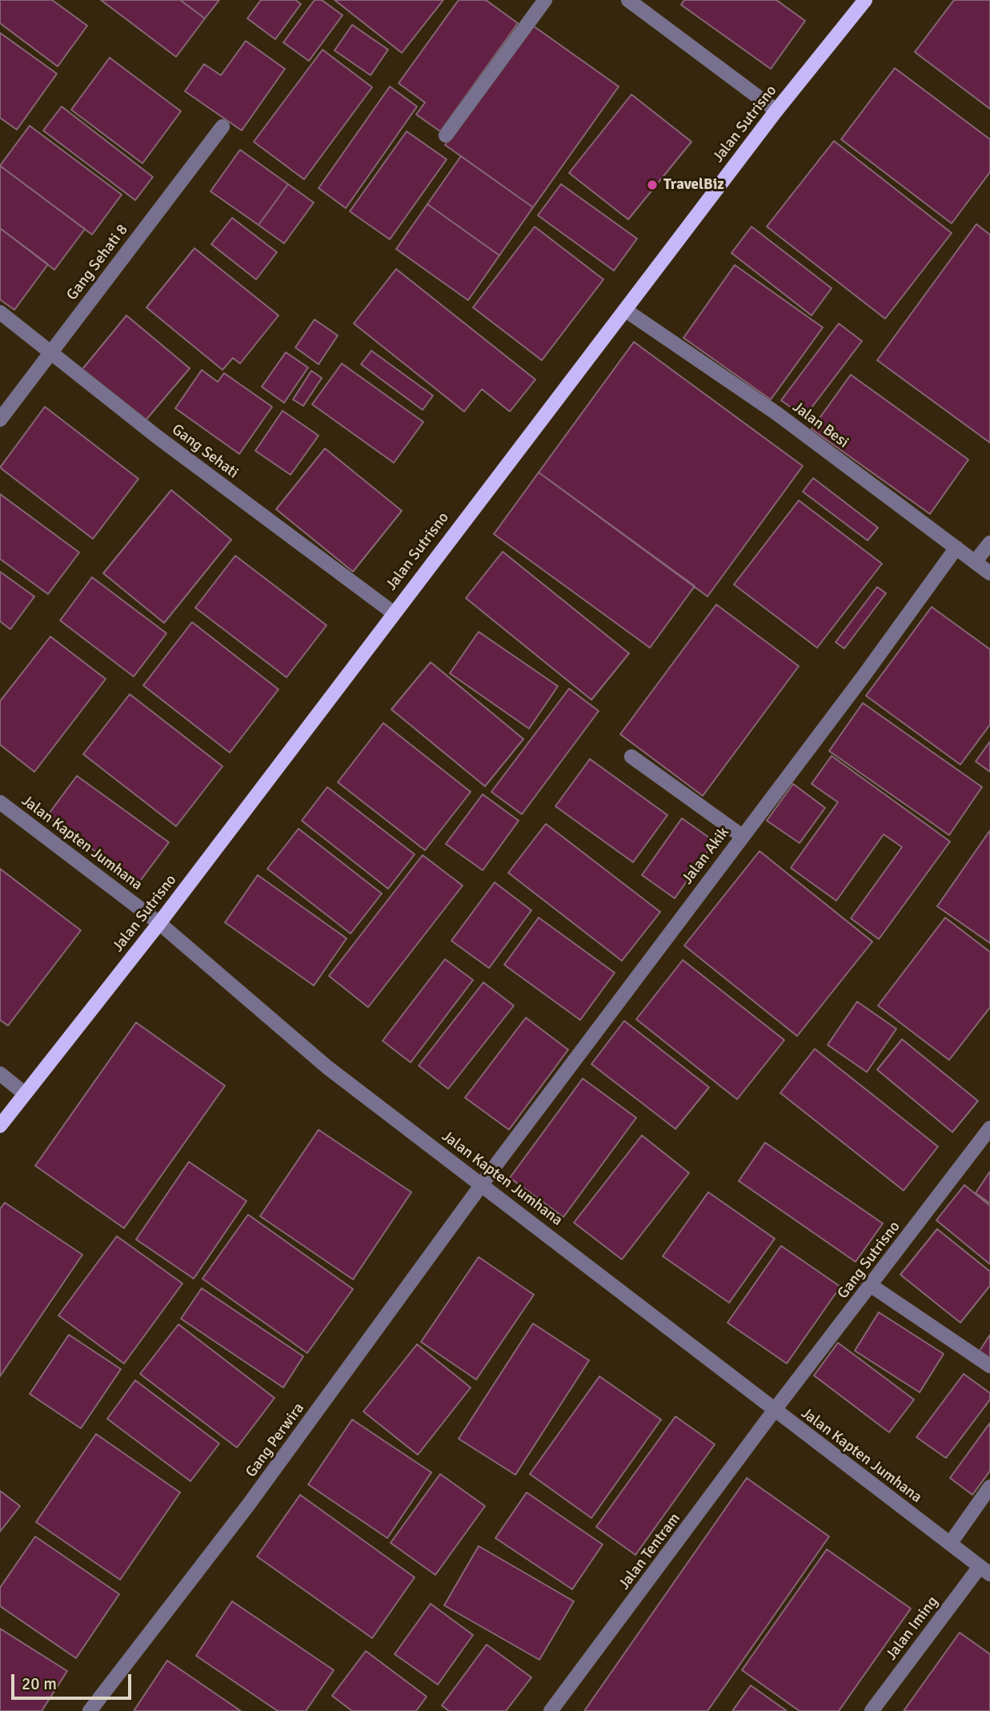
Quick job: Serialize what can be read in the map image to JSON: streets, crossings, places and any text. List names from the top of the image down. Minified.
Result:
{"streets":{"main road":["Jalan Sutrisno"],"street":["Gang Sehati 8","Jalan Besi","Gang Sehati","Jalan Kapten Jumhana","Jalan Akik","Gang Sutrisno","Gang Perwira","Jalan Tentram","Jalan Iming"]},"crossings":[["Jalan Sutrisno","Jalan Besi"],["Jalan Sutrisno","Gang Sehati"],["Jalan Sutrisno","Jalan Kapten Jumhana"],["Gang Sehati 8","Gang Sehati"],["Jalan Besi","Jalan Akik"],["Jalan Kapten Jumhana","Jalan Akik"],["Jalan Kapten Jumhana","Gang Sutrisno"],["Jalan Kapten Jumhana","Gang Perwira"],["Jalan Kapten Jumhana","Jalan Tentram"],["Jalan Kapten Jumhana","Jalan Iming"],["Jalan Akik","Gang Perwira"],["Gang Sutrisno","Jalan Tentram"]],"places":["TravelBiz"],"scale_bar":"20 m"}
